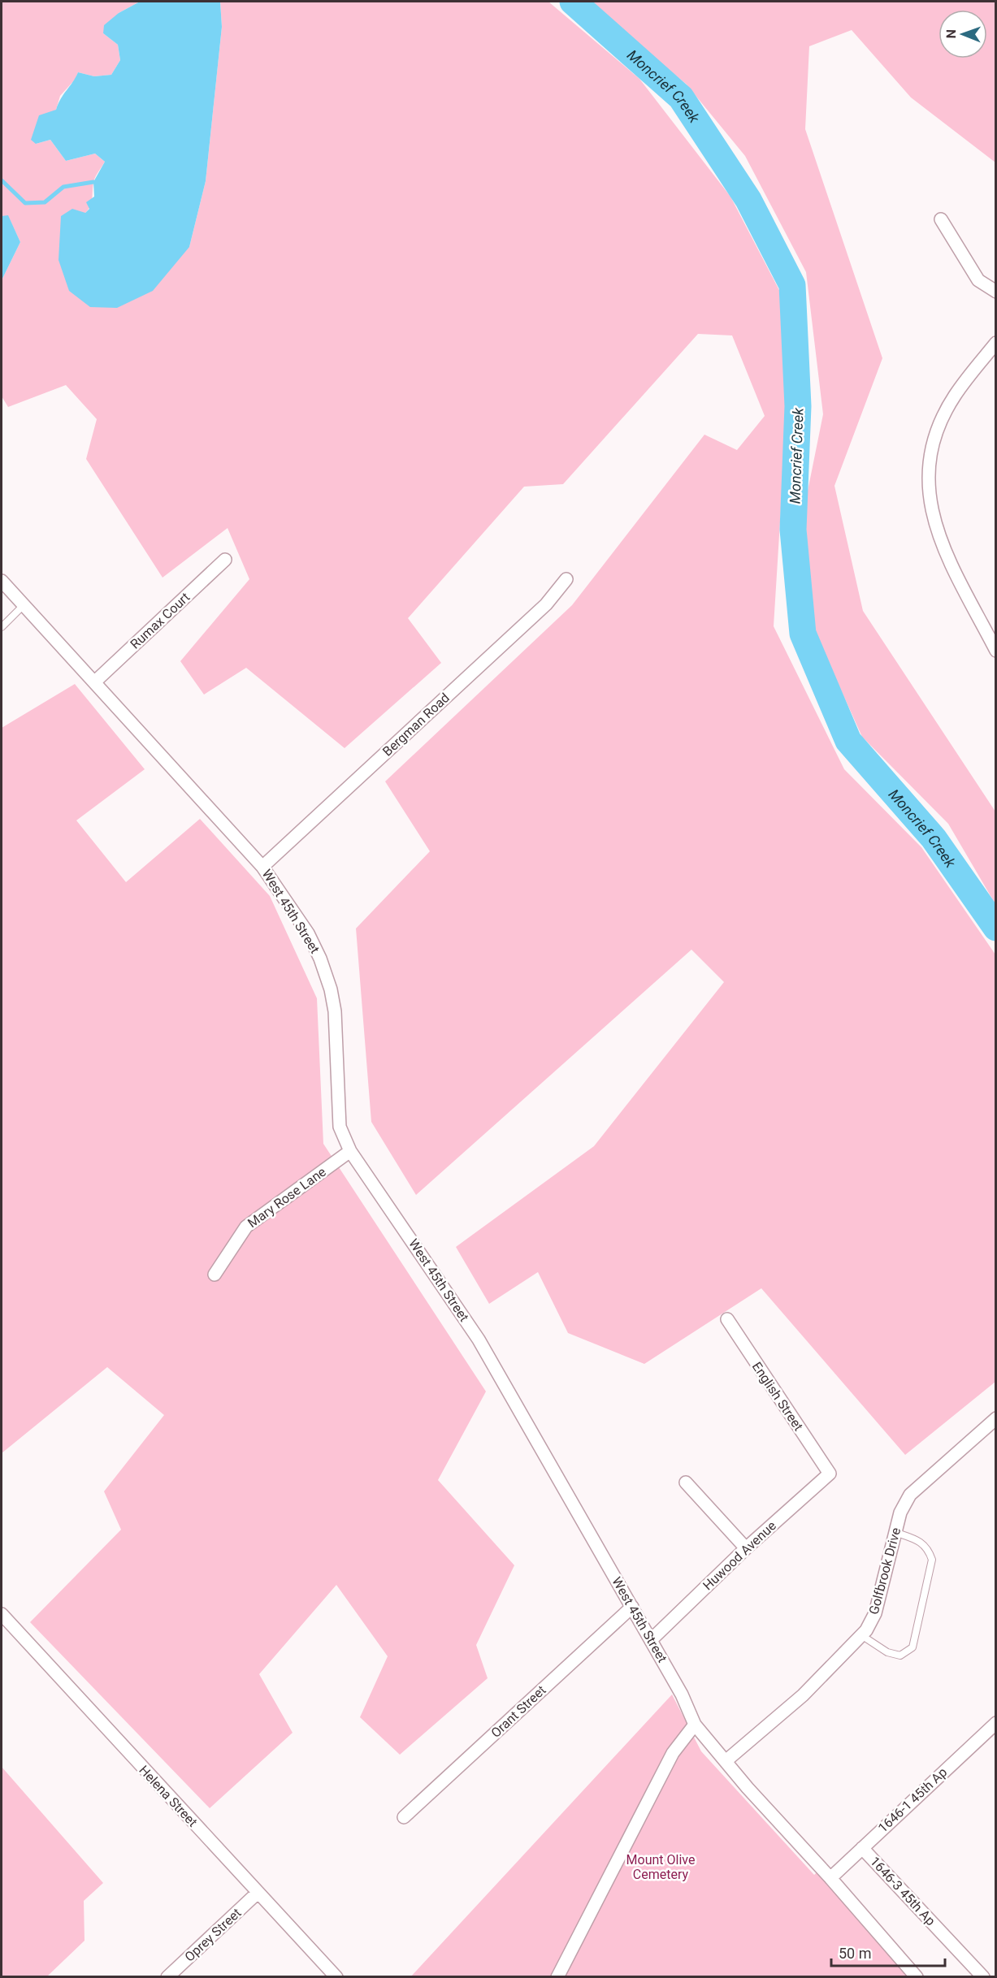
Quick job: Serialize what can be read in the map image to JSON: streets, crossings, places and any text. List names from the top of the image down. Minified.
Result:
{"streets":{"street":["Rumax Court","Bergman Road","West 45th Street","Mary Rose Lane","English Street","Huwood Avenue","Golfbrook Drive","Orant Street","Helena Street","1646-1 45th Ap","1646-3 45th Ap","Oprey Street"]},"crossings":[["Rumax Court","West 45th Street"],["Bergman Road","West 45th Street"],["West 45th Street","Mary Rose Lane"],["West 45th Street","Huwood Avenue"],["West 45th Street","Golfbrook Drive"],["West 45th Street","Orant Street"],["West 45th Street","1646-1 45th Ap"],["English Street","Huwood Avenue"],["Helena Street","Oprey Street"],["1646-1 45th Ap","1646-3 45th Ap"]],"water":["Moncrief Creek"],"parks":["Mount Olive Cemetery"],"scale_bar":"50 m","north":"left"}
